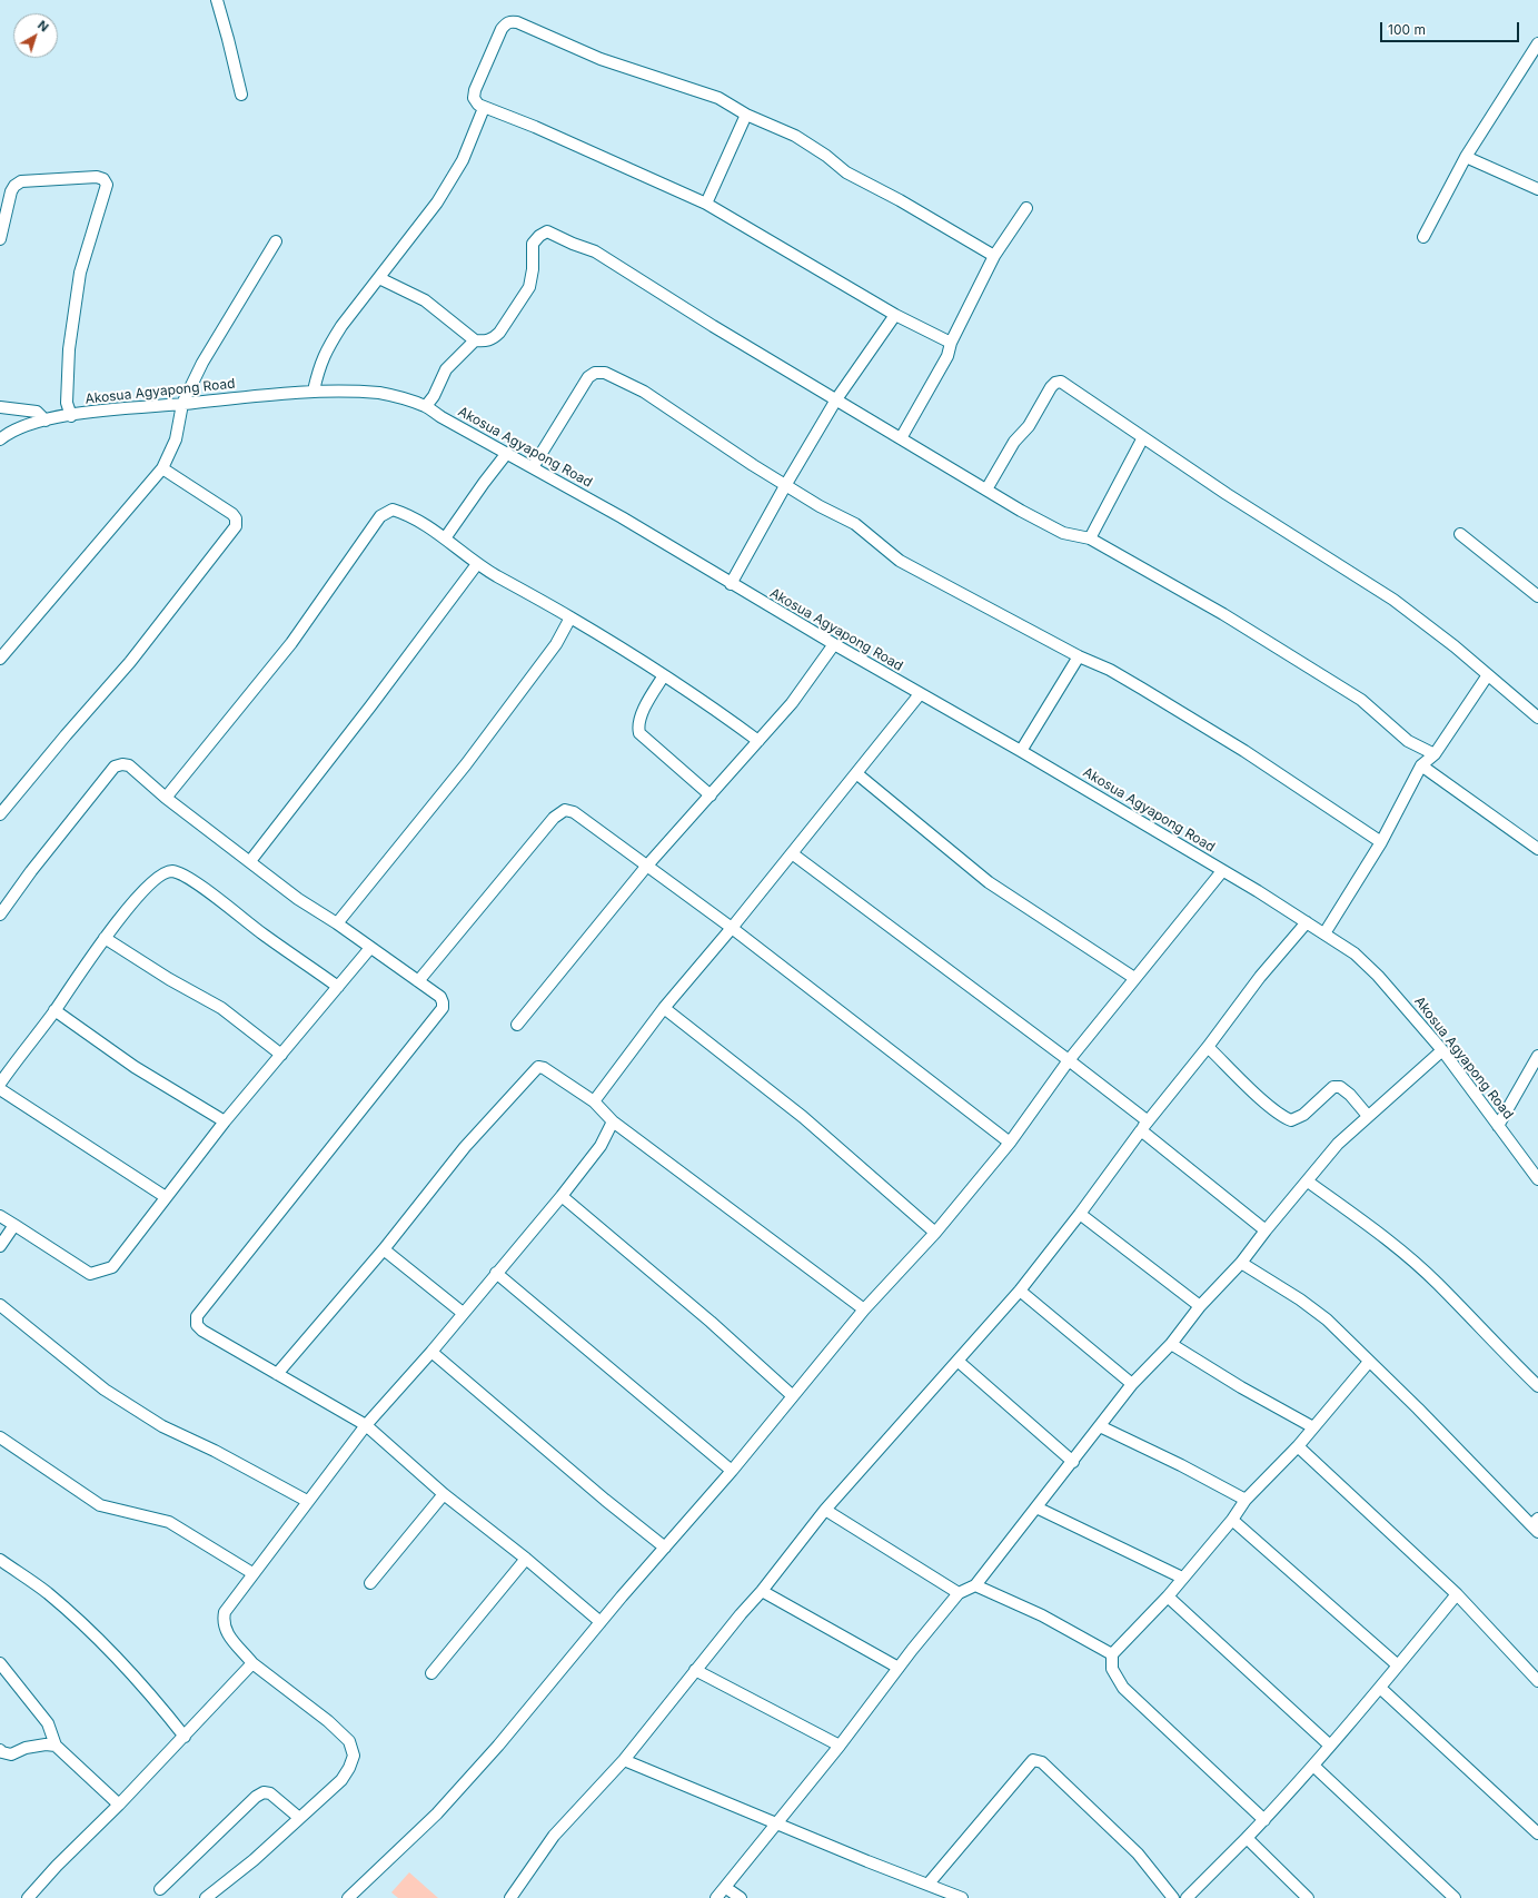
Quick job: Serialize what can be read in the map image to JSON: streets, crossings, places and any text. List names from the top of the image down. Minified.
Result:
{"streets":{"street":["Akosua Agyapong Road"]},"scale_bar":"100 m","north":"top right"}
